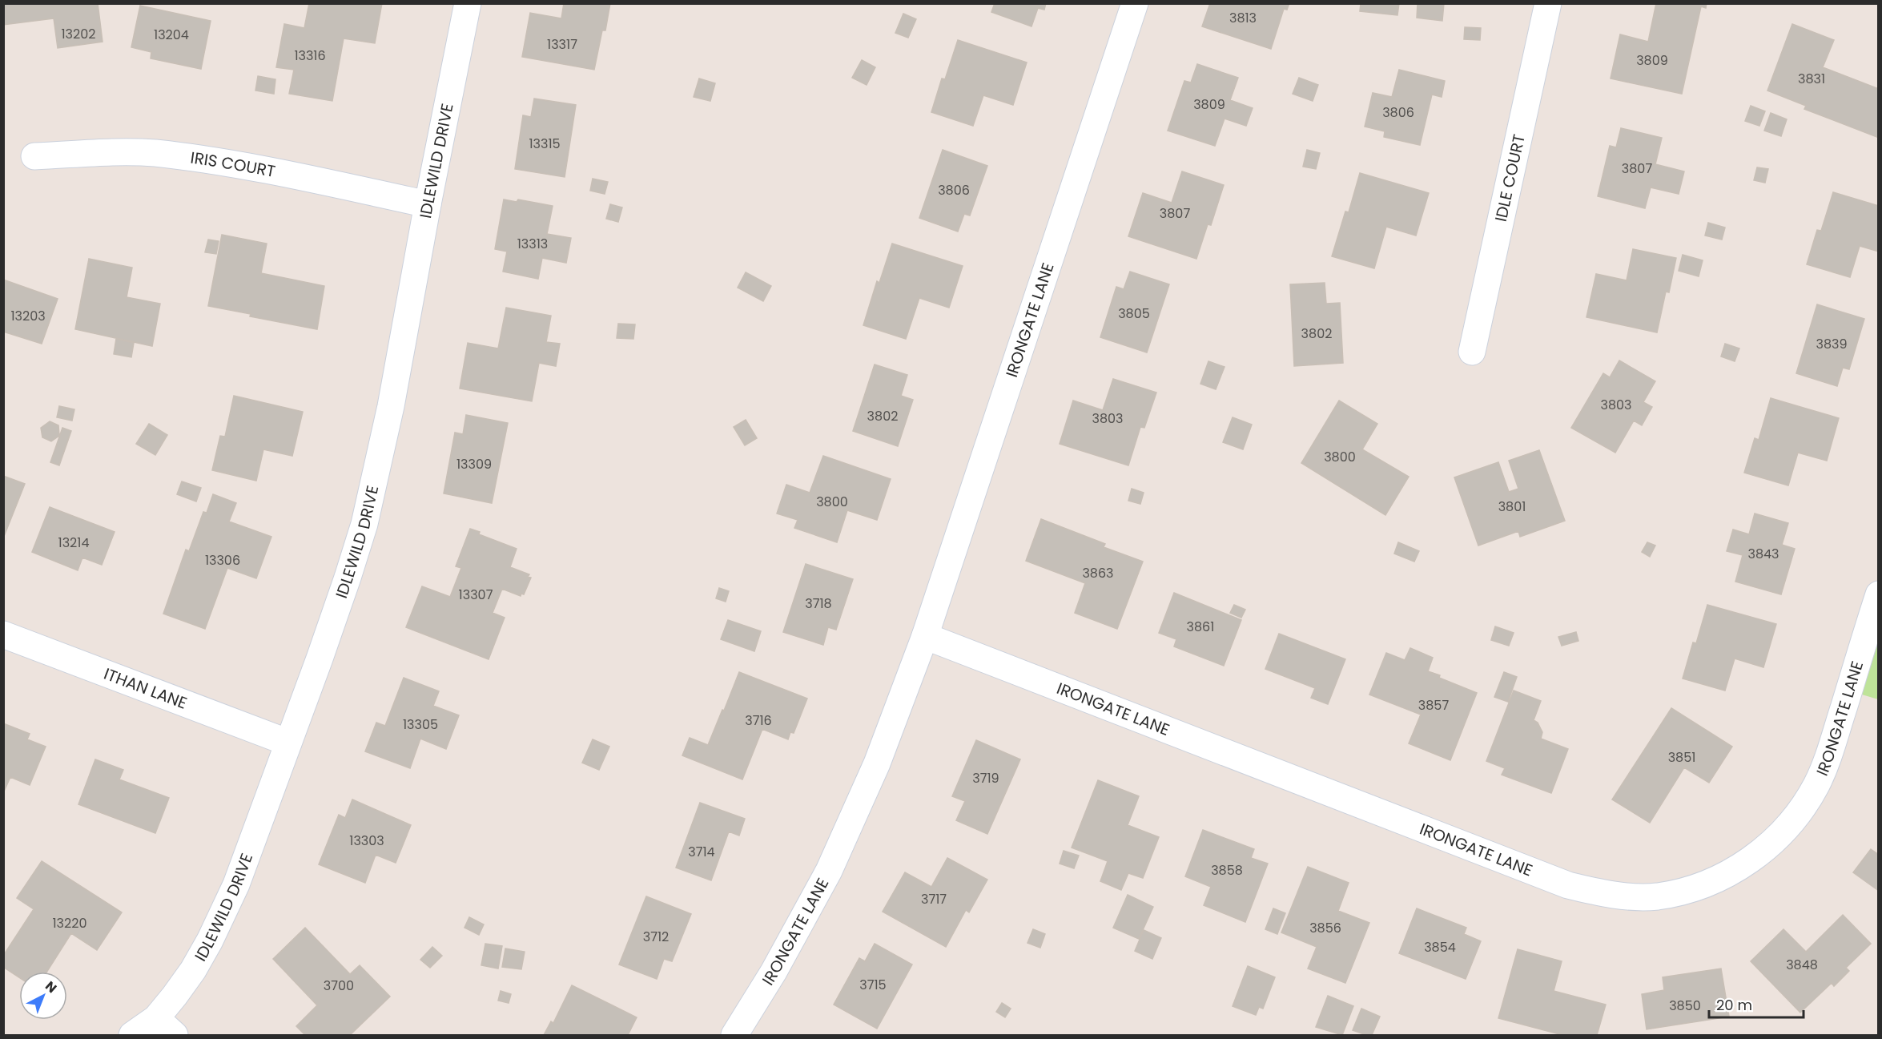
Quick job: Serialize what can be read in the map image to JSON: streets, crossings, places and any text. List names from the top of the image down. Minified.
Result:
{"streets":{"street":["IDLEWILD DRIVE","IRIS COURT","IDLE COURT","IRONGATE LANE","ITHAN LANE"]},"crossings":[["IDLEWILD DRIVE","IRIS COURT"],["IDLEWILD DRIVE","ITHAN LANE"]],"house_numbers":["3813","13202","13204","13317","13316","3809","3831","3809","3806","13315","3807","3806","3807","13313","3805","13203","3802","3839","3803","3802","3803","3800","13309","3800","3801","13214","3843","13306","3863","13307","3718","3861","3857","3716","13305","3851","3719","13303","3714","3858","3717","13220","3856","3712","3854","3848","3715","3700","3850"],"scale_bar":"20 m","north":"top right"}
